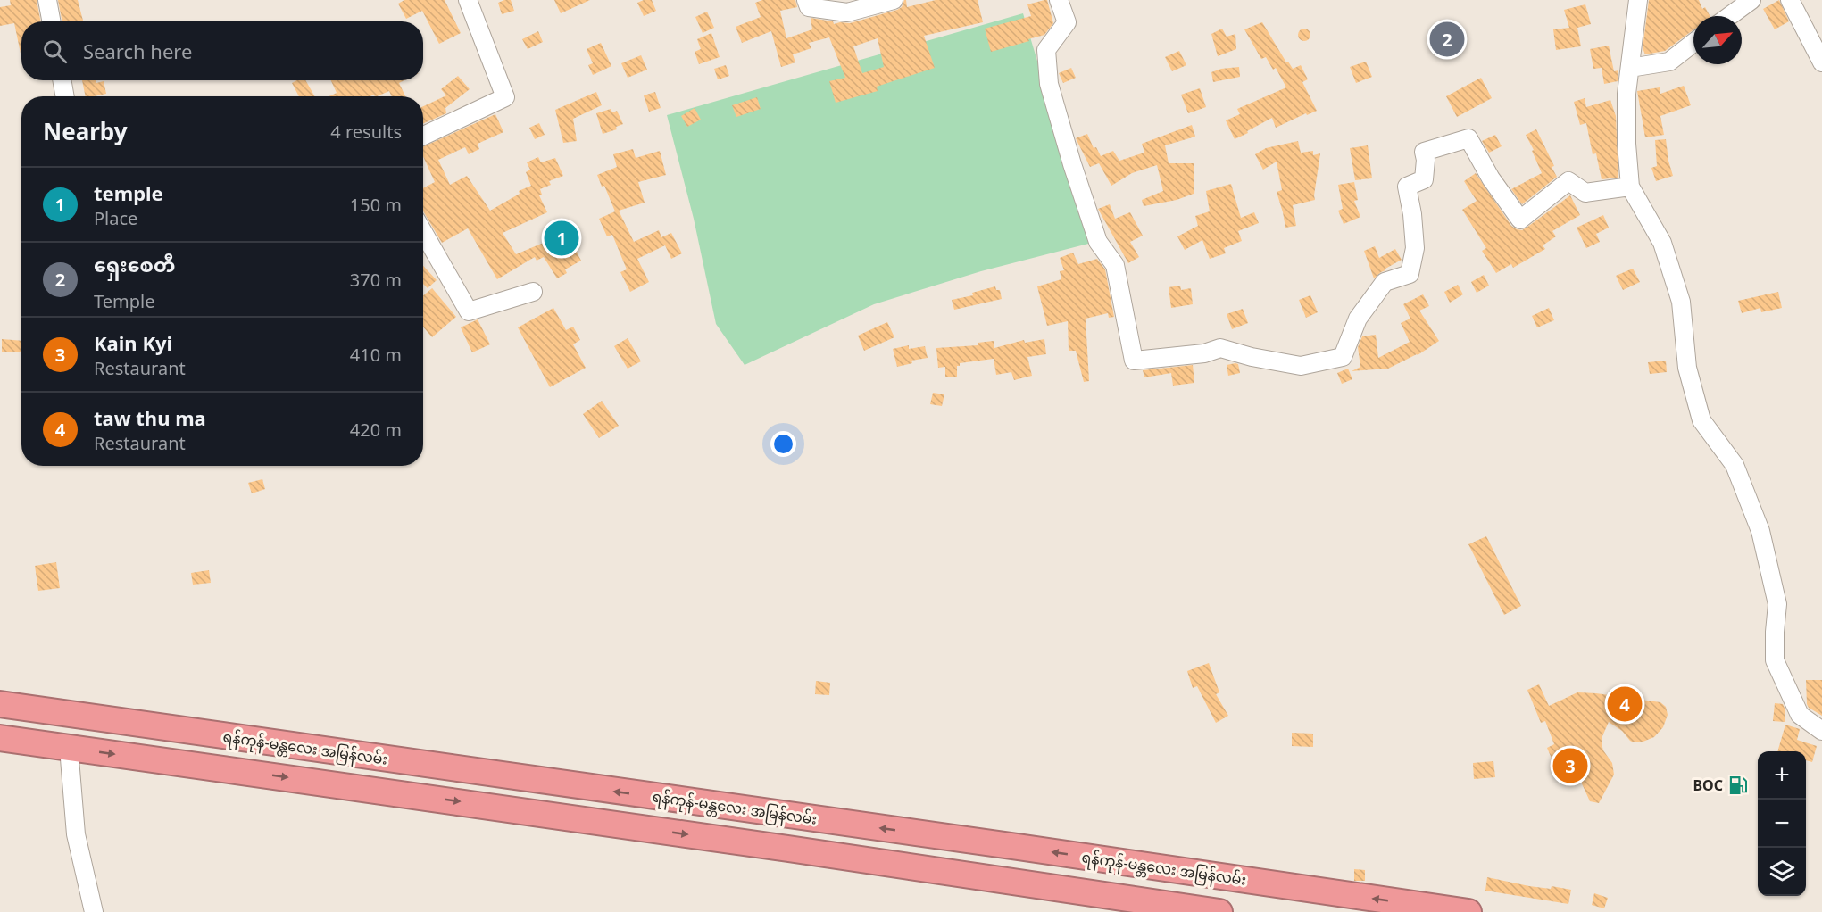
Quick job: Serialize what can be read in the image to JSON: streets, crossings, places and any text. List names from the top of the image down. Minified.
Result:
{"streets":{"highway":["ရန်ကုန်-မန္တလေး အမြန်လမ်း"]},"places":{"fuel station":["BOC"]},"north":"top right","page":{"pins":["2","1","4","3"],"search":"Search here","heading":["Nearby","4 results"],"list":[{"mark":"1","name":"temple","note":"Place","value":"150 m"},{"mark":"2","name":"ရှေးစေတီ","note":"Temple","value":"370 m"},{"mark":"3","name":"Kain Kyi","note":"Restaurant","value":"410 m"},{"mark":"4","name":"taw thu ma","note":"Restaurant","value":"420 m"}],"map_buttons":["+","−"]}}
